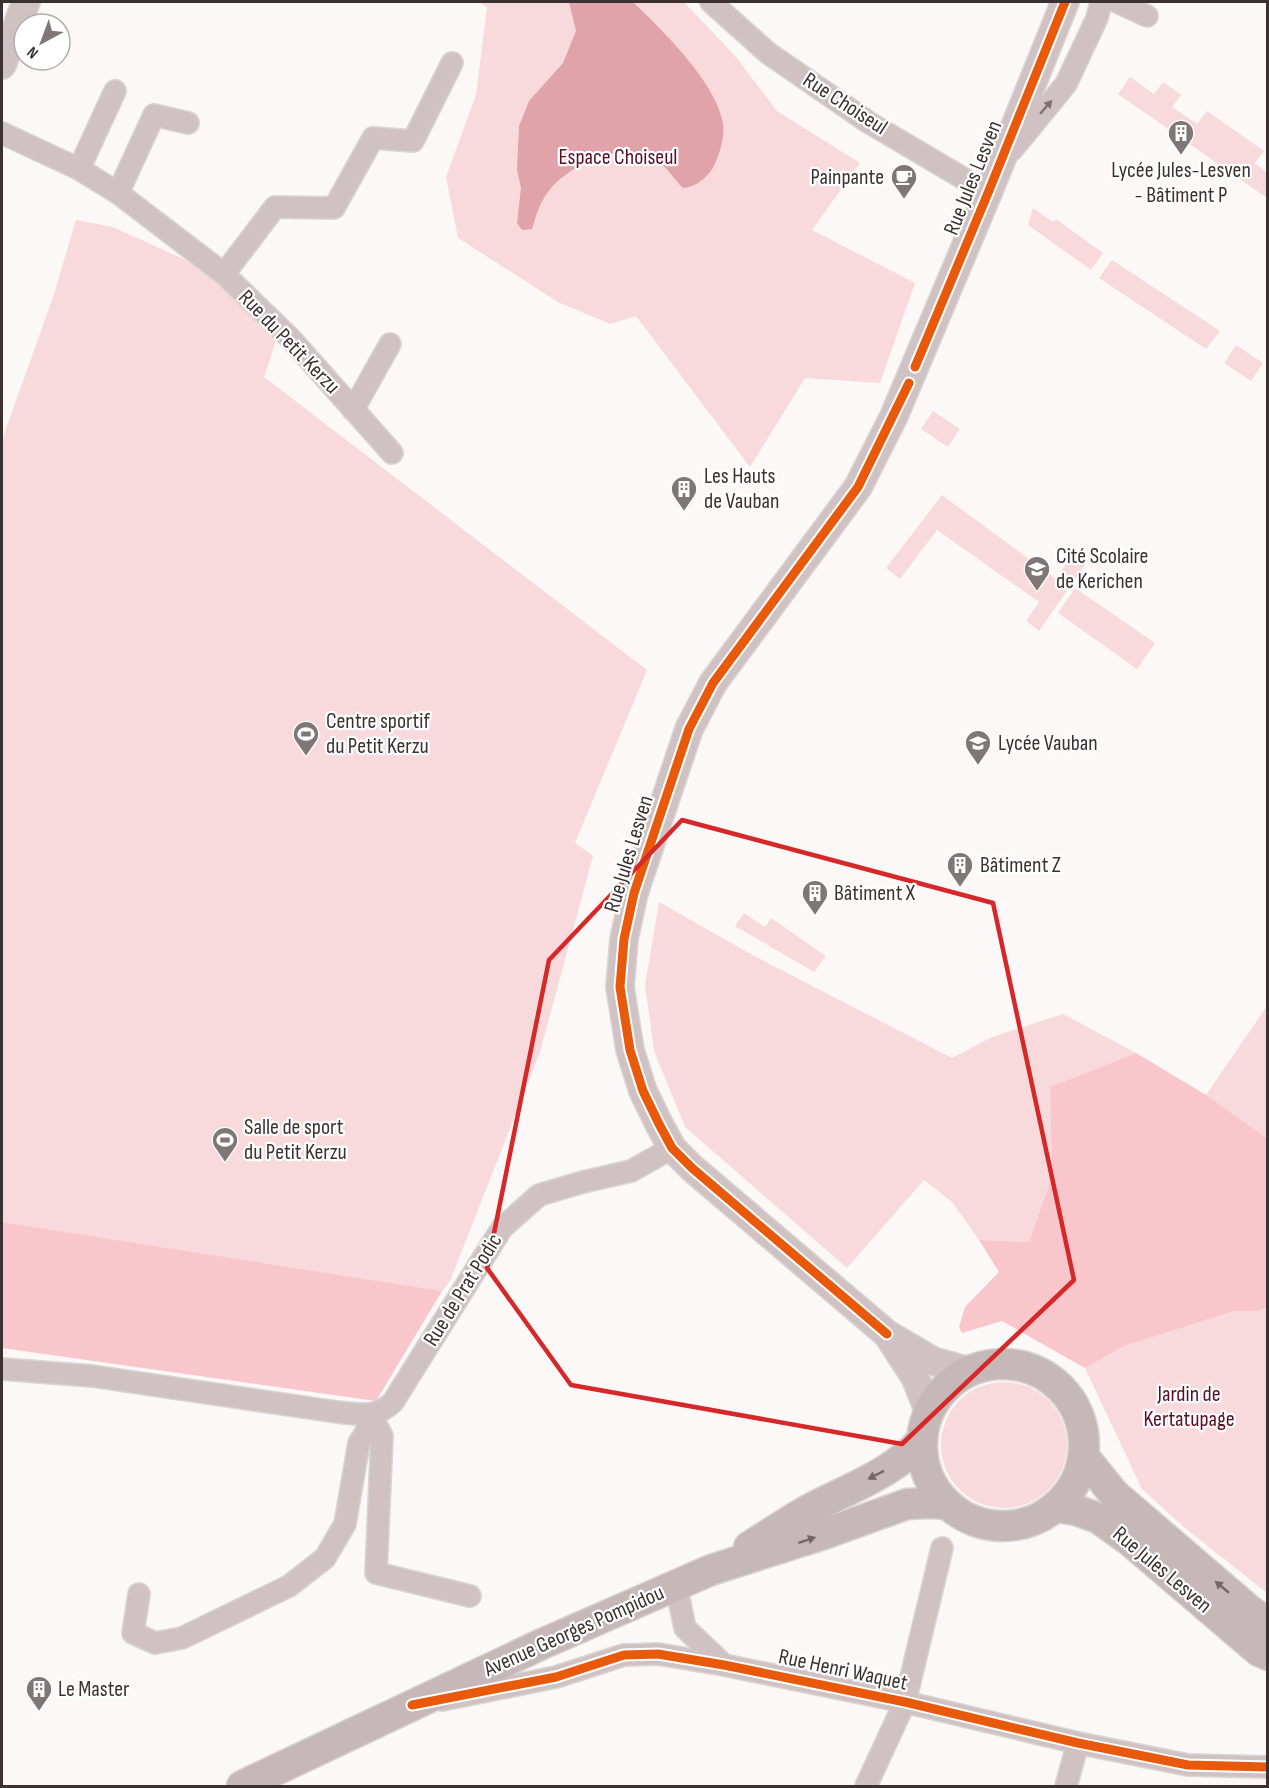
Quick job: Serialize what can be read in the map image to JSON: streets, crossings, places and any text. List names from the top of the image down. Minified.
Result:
{"streets":{"main road":["Rue Jules Lesven","Avenue Georges Pompidou"],"street":["Rue Choiseul","Rue du Petit Kerzu","Rue de Prat Podic","Rue Henri Waquet"]},"crossings":[["Rue Choiseul","Rue Jules Lesven"],["Rue Jules Lesven","Rue de Prat Podic"],["Rue Jules Lesven","Avenue Georges Pompidou"],["Avenue Georges Pompidou","Rue Henri Waquet"]],"parks":["Espace Choiseul","Jardin de Kertatupage"],"places":{"building":["Lycée Jules-Lesven - Bâtiment P","Les Hauts de Vauban","Bâtiment Z","Bâtiment X","Le Master"],"cafe":["Painpante"],"school or university":["Cité Scolaire de Kerichen","Lycée Vauban"],"sports":["Centre sportif du Petit Kerzu","Salle de sport du Petit Kerzu"]},"north":"bottom left"}
